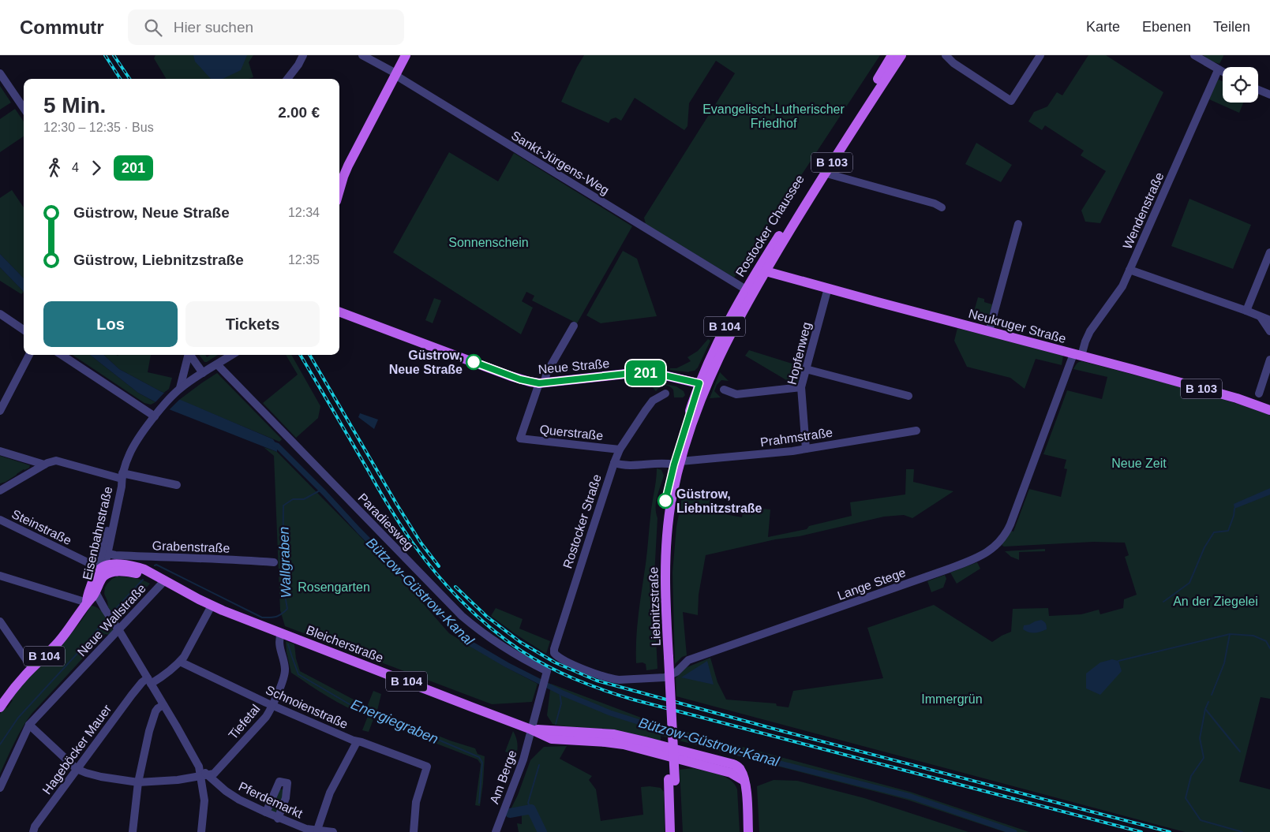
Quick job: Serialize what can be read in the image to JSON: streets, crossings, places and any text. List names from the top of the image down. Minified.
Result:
{"streets":{"main road":["B 103","Rostocker Chaussee","Neukruger Straße","B 104","Neue Straße","Eisenbahnstraße","Liebnitzstraße","Bleicherstraße"],"street":["Sankt-Jürgens-Weg","Wendenstraße","Hopfenweg","Querstraße","Prahmstraße","Paradiesweg","Rostocker Straße","Steinstraße","Grabenstraße","Lange Stege","Neue Wallstraße","Schnoienstraße","Tiefetal","Hageböcker Mauer","Am Berge","Pferdemarkt"]},"crossings":[["Sankt-Jürgens-Weg","Rostocker Chaussee"],["Sankt-Jürgens-Weg","B 104"],["Wendenstraße","Neukruger Straße"],["Wendenstraße","Lange Stege"],["Rostocker Chaussee","Neukruger Straße"],["Rostocker Chaussee","B 104"],["Neukruger Straße","B 104"],["Neukruger Straße","Hopfenweg"],["Neukruger Straße","Lange Stege"],["B 104","Neue Straße"],["B 104","Eisenbahnstraße"],["B 104","Liebnitzstraße"],["Hopfenweg","Prahmstraße"],["Neue Straße","Querstraße"],["Neue Straße","Liebnitzstraße"],["Querstraße","Rostocker Straße"],["Prahmstraße","Rostocker Straße"],["Prahmstraße","Liebnitzstraße"],["Paradiesweg","Eisenbahnstraße"],["Paradiesweg","Am Berge"],["Rostocker Straße","Lange Stege"],["Steinstraße","Eisenbahnstraße"],["Steinstraße","Bleicherstraße"],["Eisenbahnstraße","Grabenstraße"],["Eisenbahnstraße","Bleicherstraße"],["Bleicherstraße","Tiefetal"],["Bleicherstraße","Am Berge"],["Schnoienstraße","Tiefetal"],["Schnoienstraße","Hageböcker Mauer"],["Tiefetal","Pferdemarkt"]],"water":["Wallgraben","Bützow-Güstrow-Kanal","Energiegraben"],"parks":["Evangelisch-Lutherischer Friedhof","Sonnenschein","Neue Zeit","Rosengarten","An der Ziegelei","Immergrün"],"places":["Güstrow, Neue Straße","Güstrow, Liebnitzstraße"],"lines":["bus line 201"],"page":{"header":"Commutr","search":"Hier suchen","nav":["Karte","Ebenen","Teilen"],"on_map":"201","heading":["5 Min.","12:30 – 12:35 · Bus","2.00 €"],"legs":["4","201"],"list":[{"name":"Güstrow, Neue Straße","value":"12:34"},{"name":"Güstrow, Liebnitzstraße","value":"12:35"}],"buttons":["Los","Tickets"]}}
